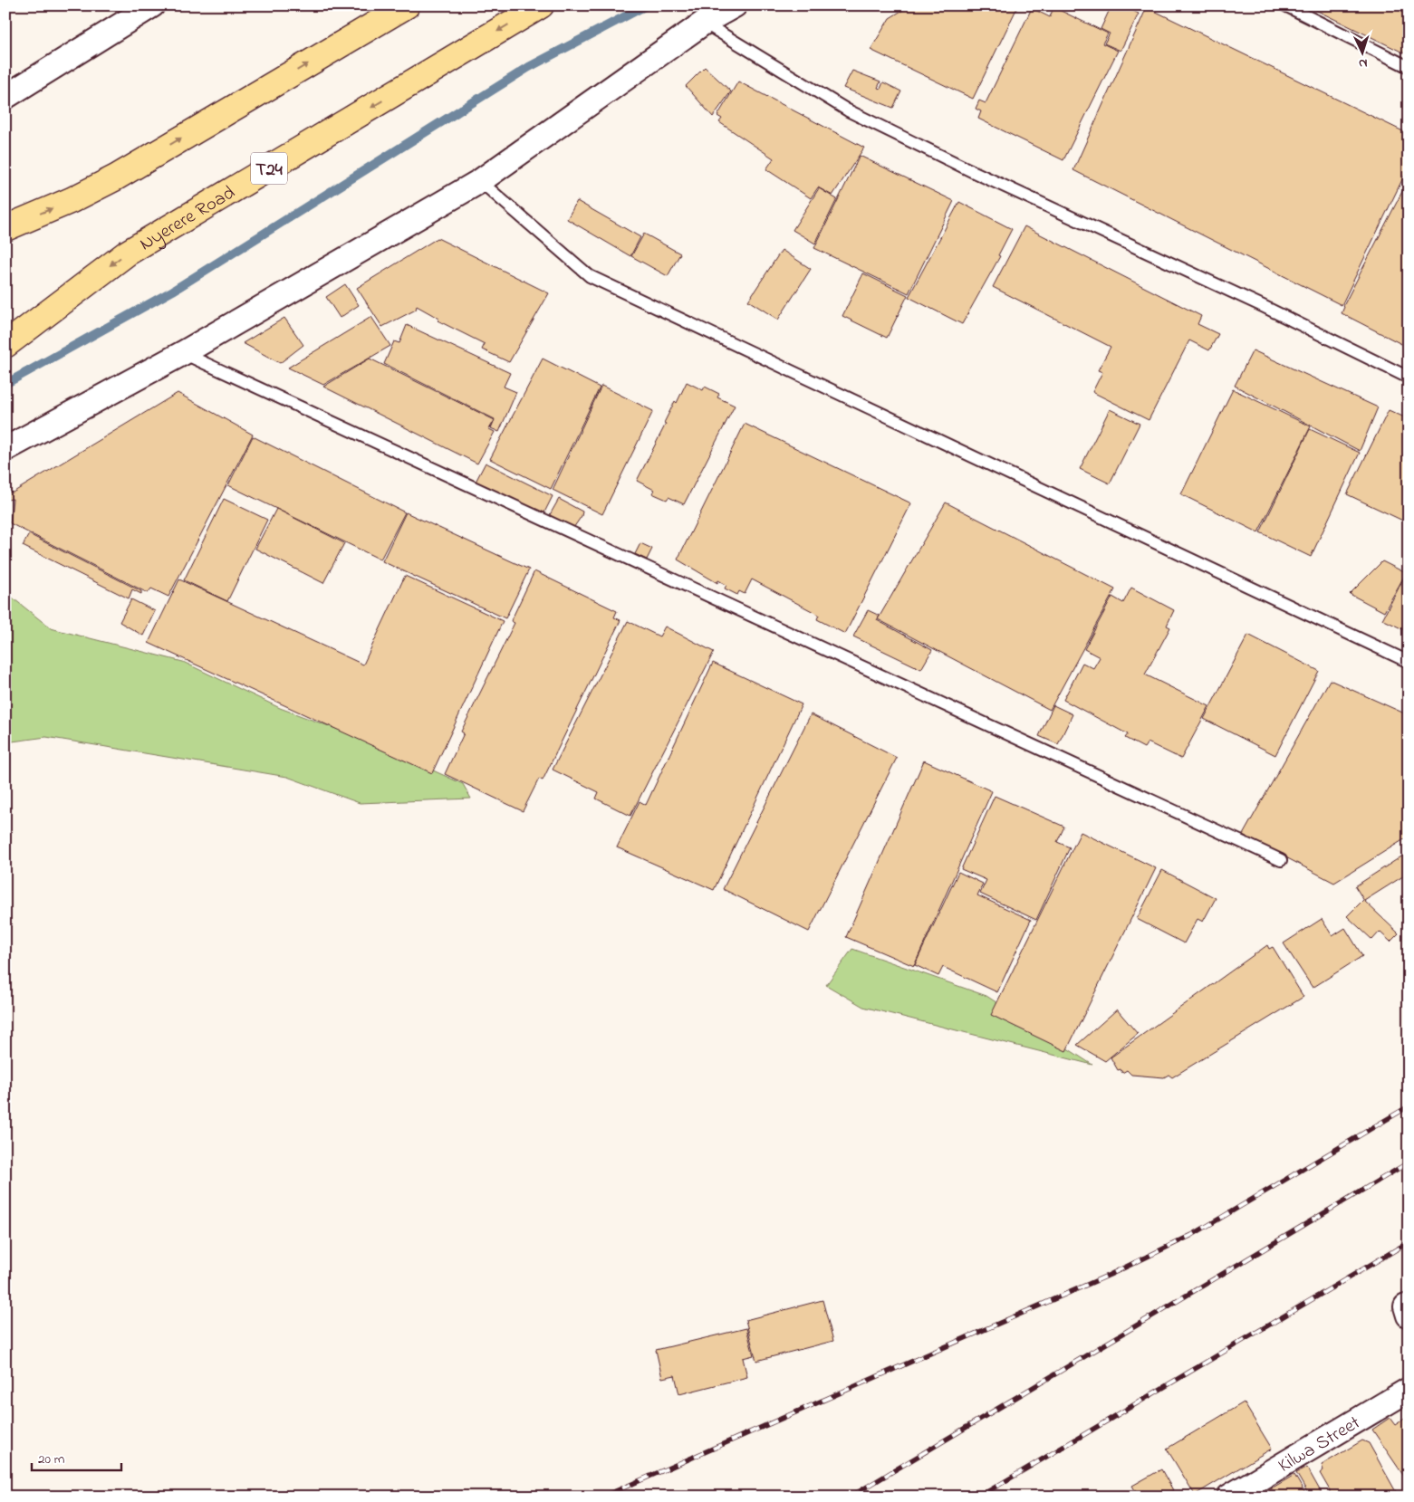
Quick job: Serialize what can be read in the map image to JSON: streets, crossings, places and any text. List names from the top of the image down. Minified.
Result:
{"streets":{"highway":["T24","Nyerere Road"],"street":["Kilwa Street"]},"scale_bar":"20 m","north":"bottom"}
